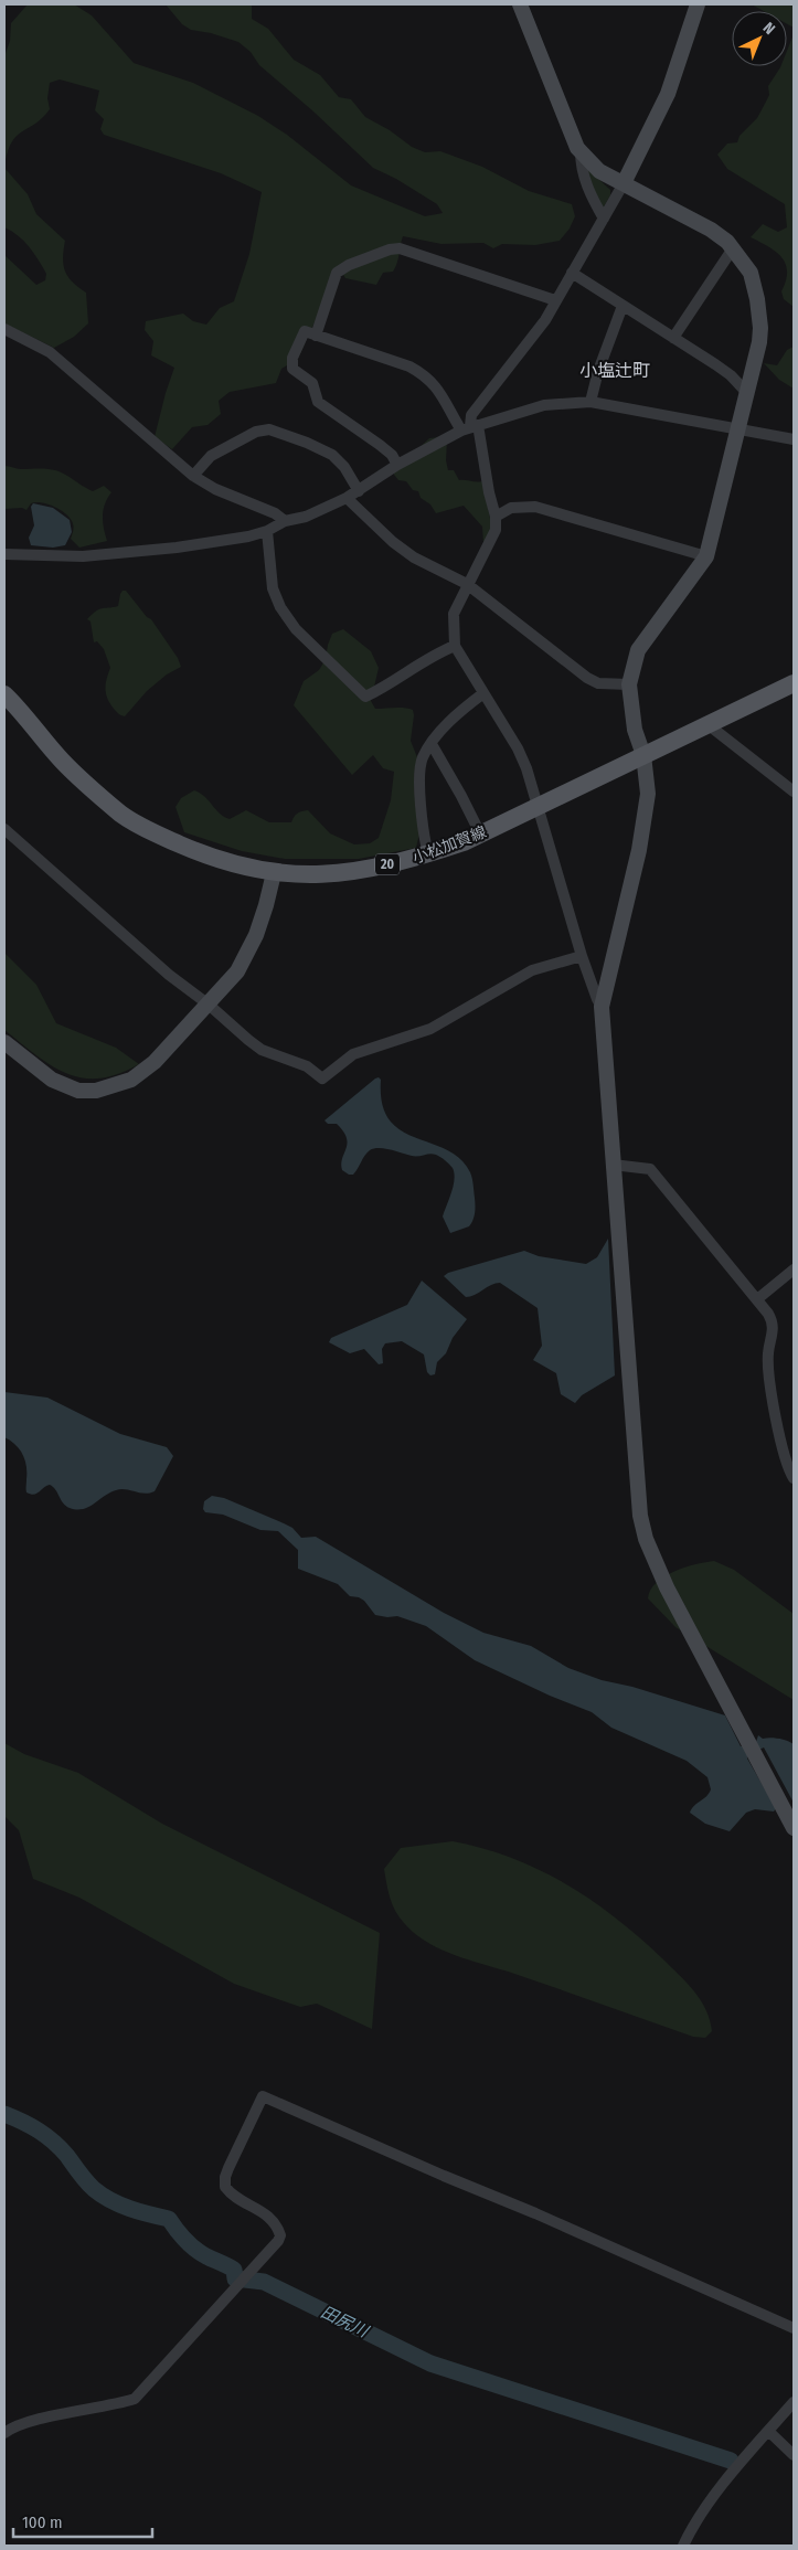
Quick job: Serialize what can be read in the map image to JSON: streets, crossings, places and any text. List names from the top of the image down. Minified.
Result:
{"streets":{"main road":["小松加賀線","20"]},"districts":["小塩辻町"],"water":["田尻川"],"scale_bar":"100 m","north":"top right"}
